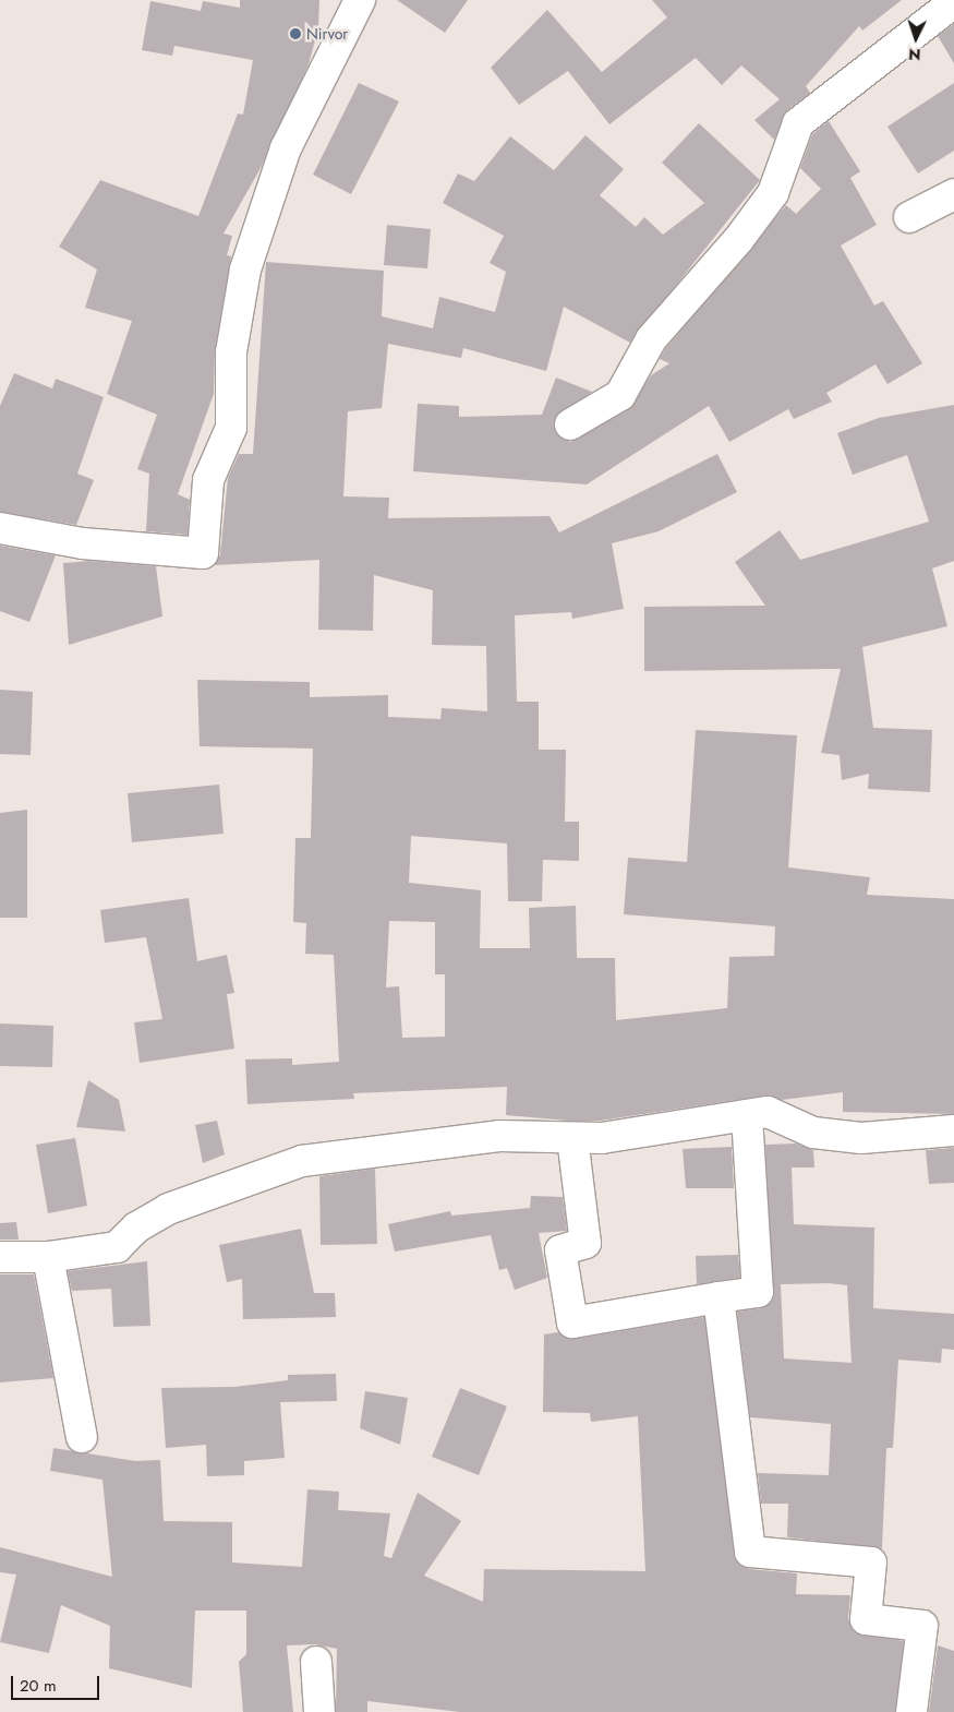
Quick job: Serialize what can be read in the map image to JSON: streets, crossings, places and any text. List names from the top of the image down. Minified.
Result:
{"places":["Nirvor"],"scale_bar":"20 m","north":"bottom"}
